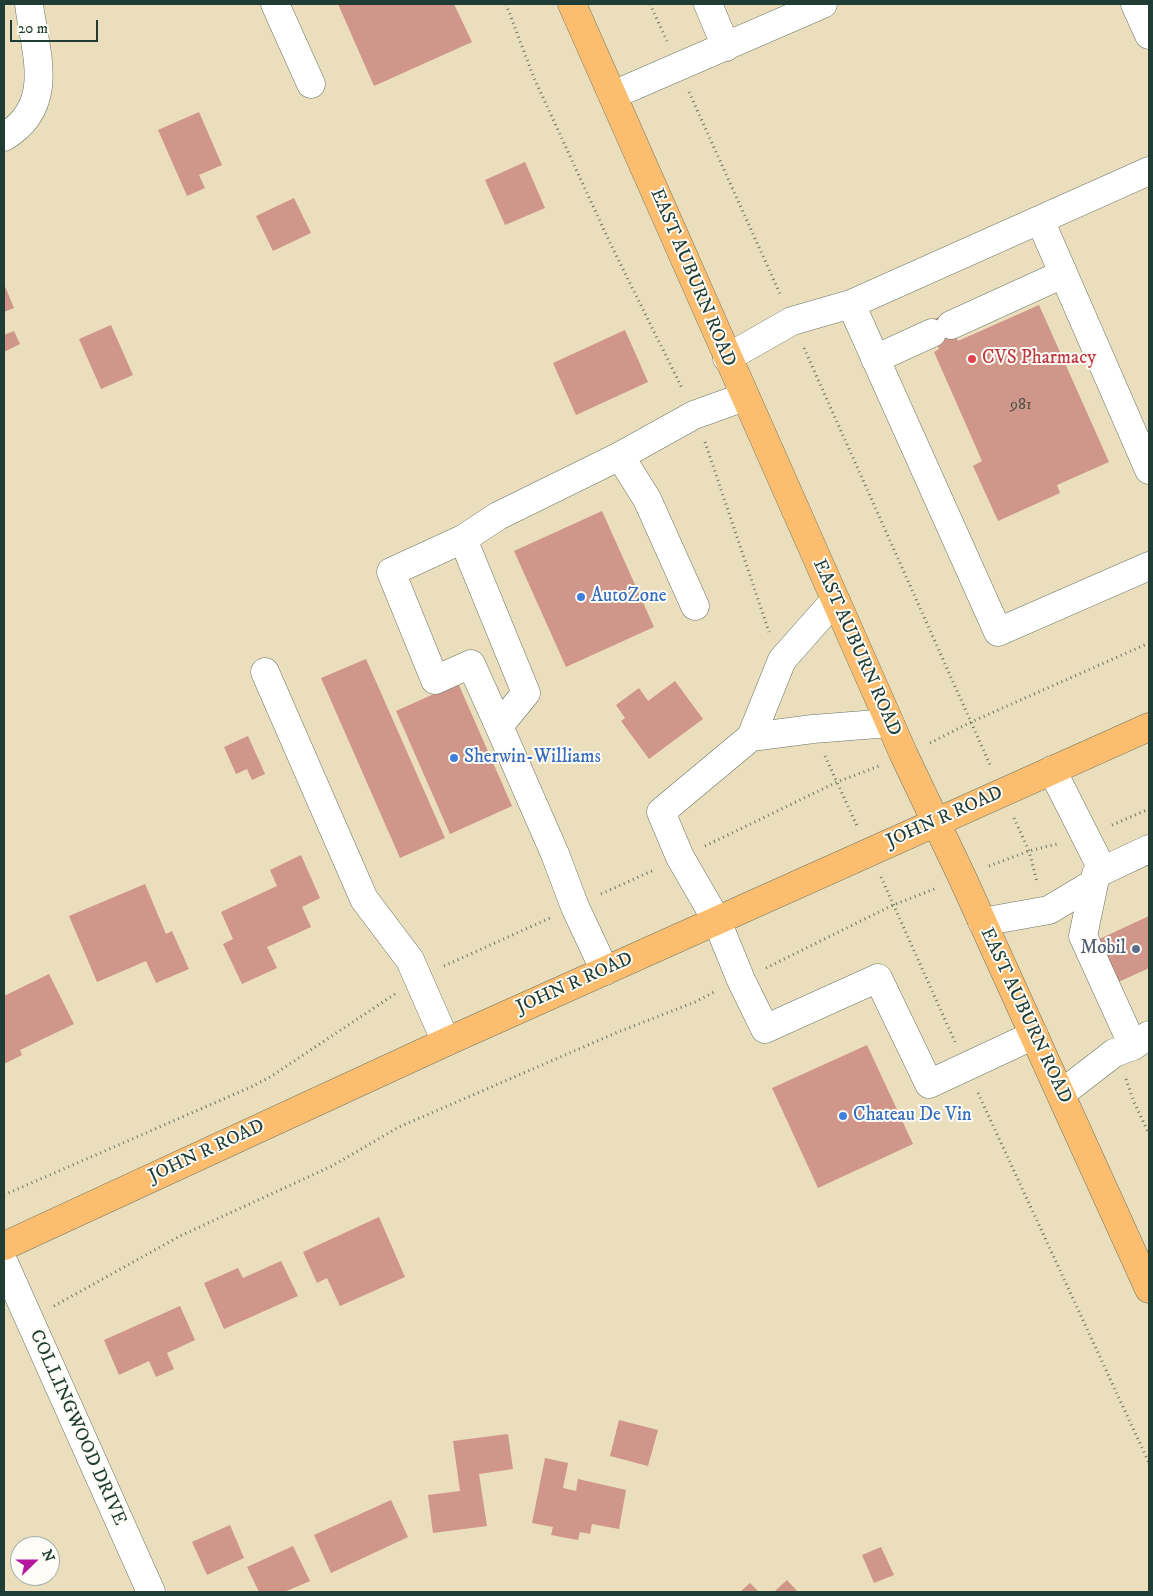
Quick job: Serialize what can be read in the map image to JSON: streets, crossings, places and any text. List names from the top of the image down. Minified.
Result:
{"streets":{"main road":["EAST AUBURN ROAD","JOHN R ROAD"],"street":["COLLINGWOOD DRIVE"]},"crossings":[["EAST AUBURN ROAD","JOHN R ROAD"]],"places":["CVS Pharmacy","AutoZone","Sherwin-Williams","Mobil","Chateau De Vin"],"house_numbers":["981"],"scale_bar":"20 m","north":"right"}
